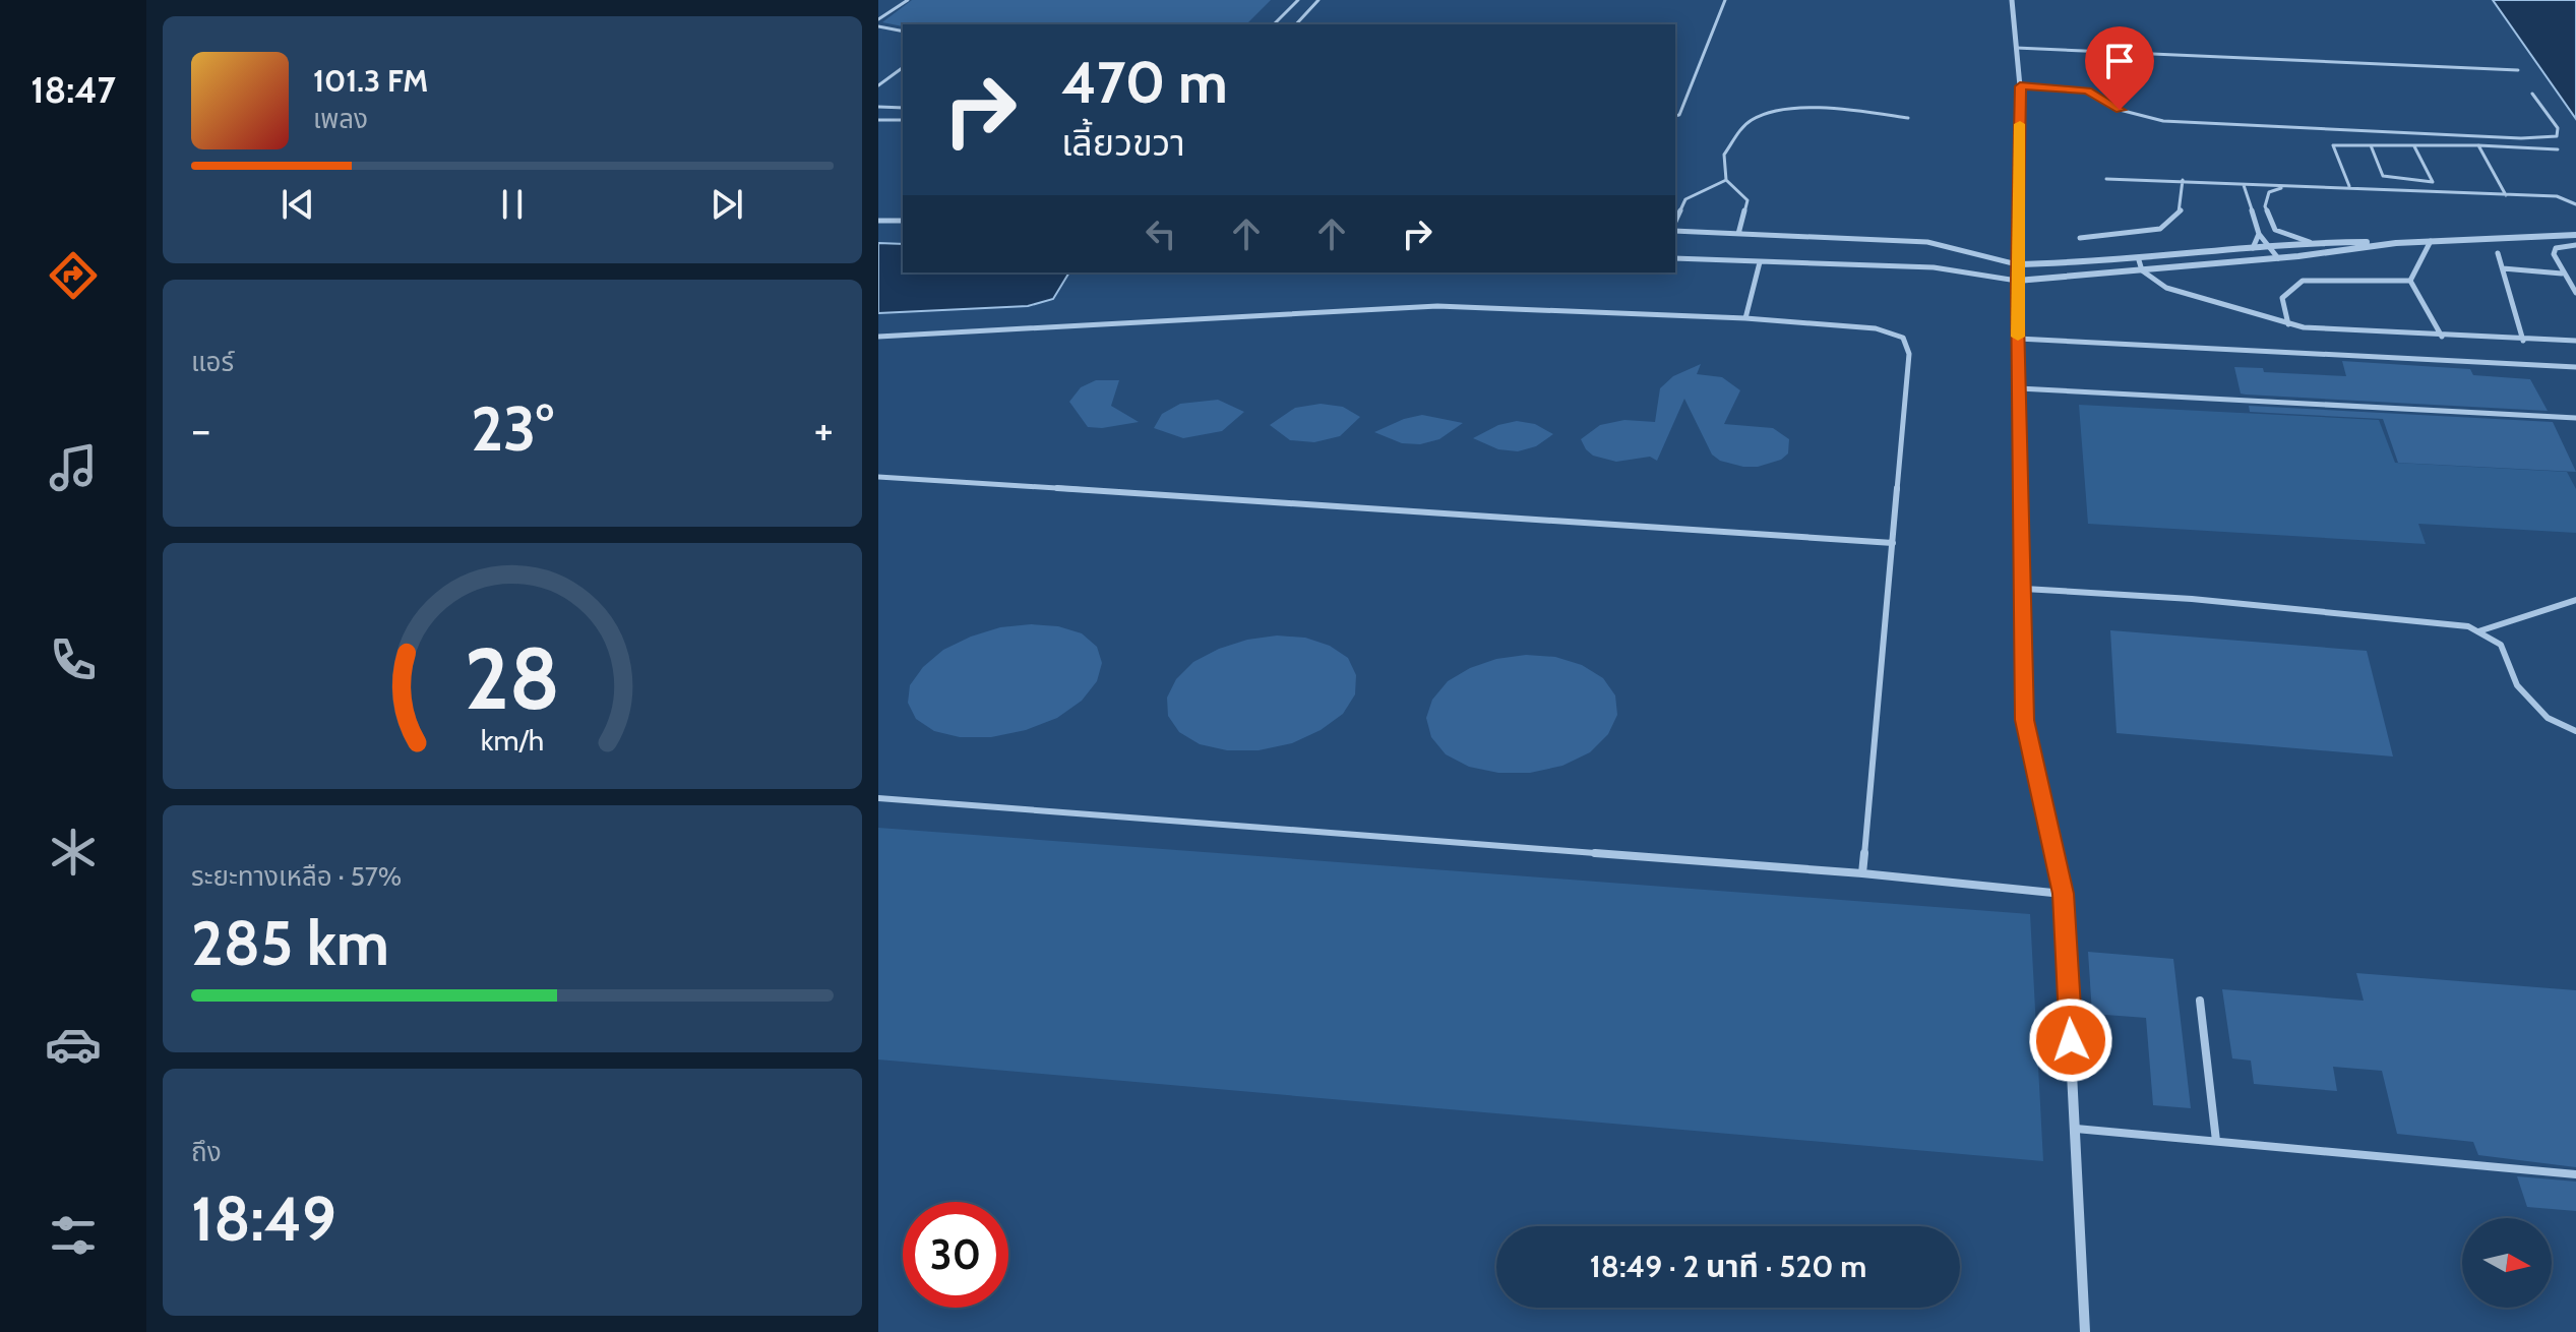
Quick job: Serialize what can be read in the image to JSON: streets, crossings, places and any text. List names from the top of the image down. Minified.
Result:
{"north":"right","page":{"tabs":"18:47","turn":["470 m","เลี้ยวขวา"],"song":["101.3 FM","เพลง"],"tile":["แอร์",["ระยะทางเหลือ · 57%","285 km"],["ถึง","18:49"]],"heat":["−","23°","+"],"limit":"30","trip":"18:49 · 2 นาที · 520 m","gauge":["28","km/h"]}}
